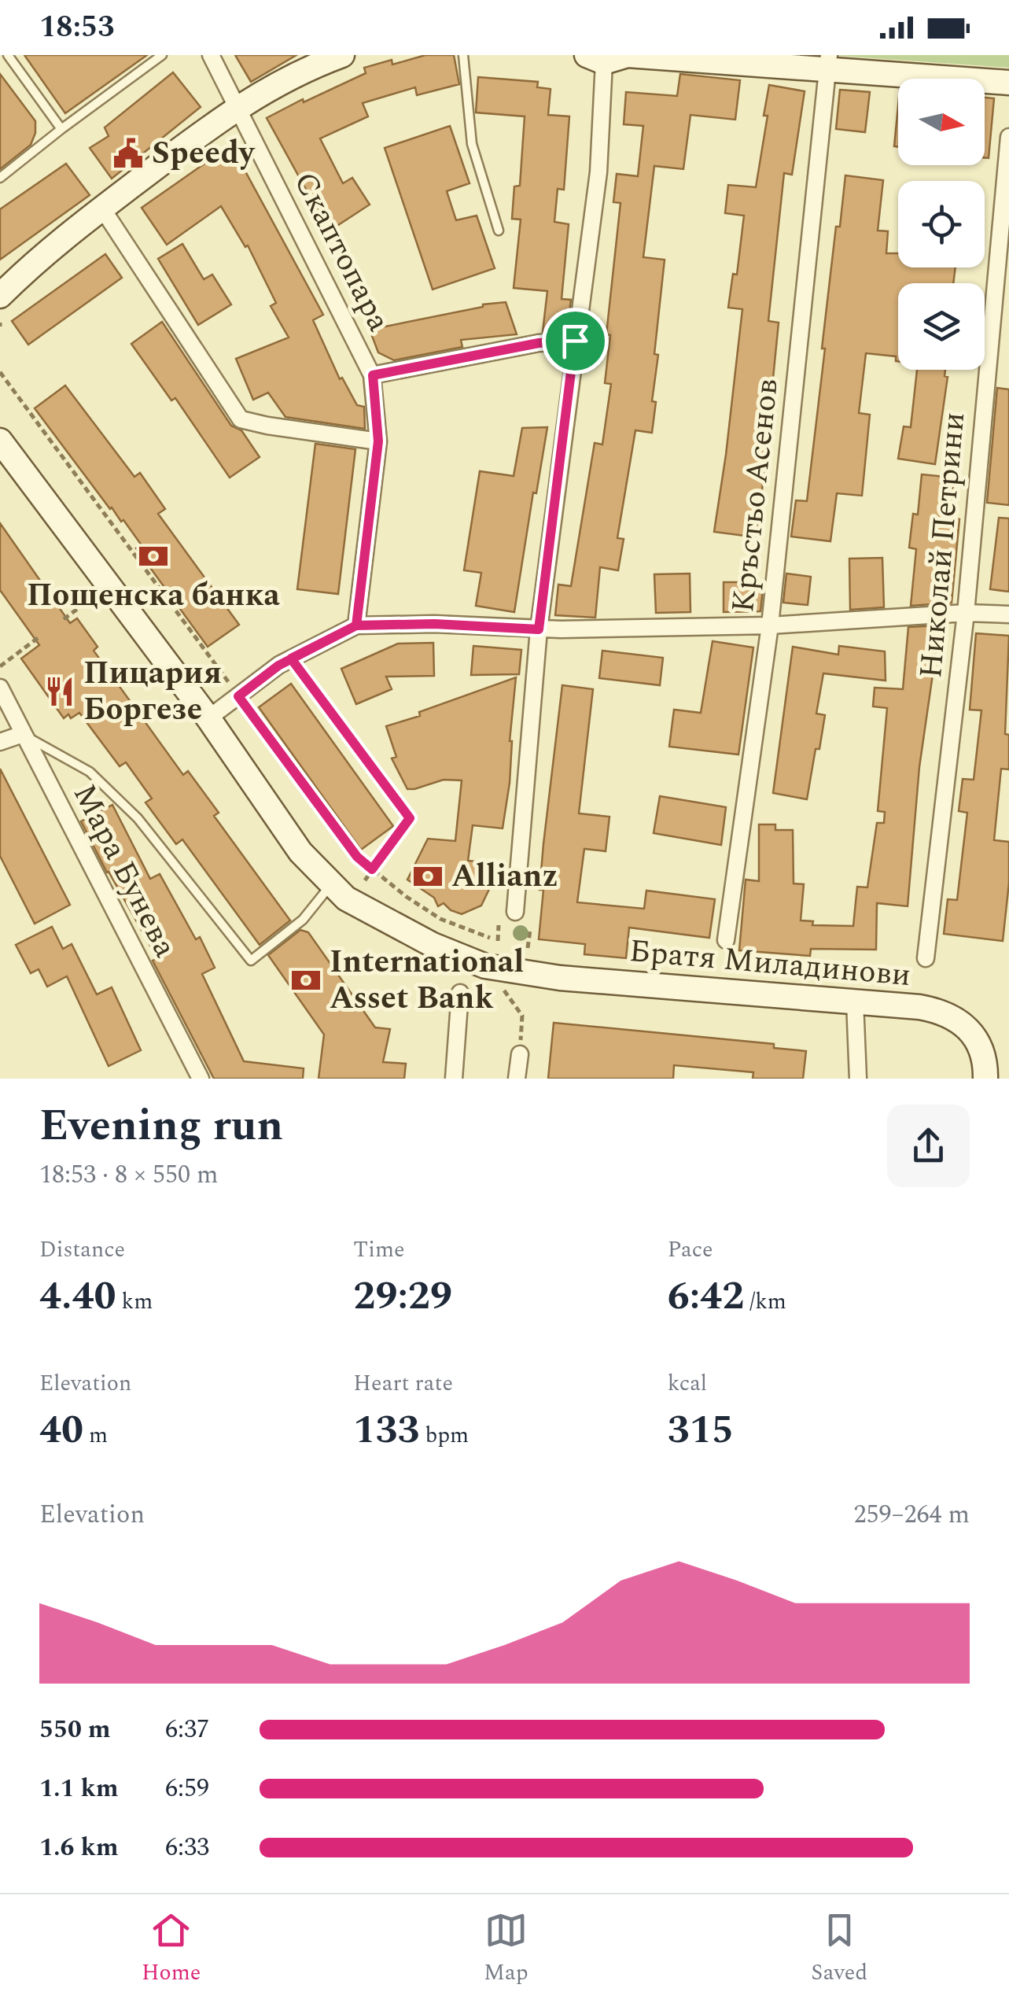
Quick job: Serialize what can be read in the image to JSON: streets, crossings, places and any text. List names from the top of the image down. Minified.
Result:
{"streets":{"street":["Скаптопара","Кръстьо Асенов","Николай Петрини","Мара Бунева","Братя Миладинови"]},"places":{"public building":["Speedy"],"bank":["Пощенска банка","Allianz","International Asset Bank"],"restaurant":["Пицария Боргезе"]},"north":"right","page":{"status":"18:53","heading":["Evening run","18:53 · 8 × 550 m"],"stats":[["Distance","4.40 km"],["Time","29:29"],["Pace","6:42 /km"],["Elevation","40 m"],["Heart rate","133 bpm"],["kcal","315"]],"chart":["Elevation","259–264 m"],"list":[{"name":"550 m","note":"6:37"},{"name":"1.1 km","note":"6:59"},{"name":"1.6 km","note":"6:33"}],"tabs":["Home","Map","Saved"]}}
